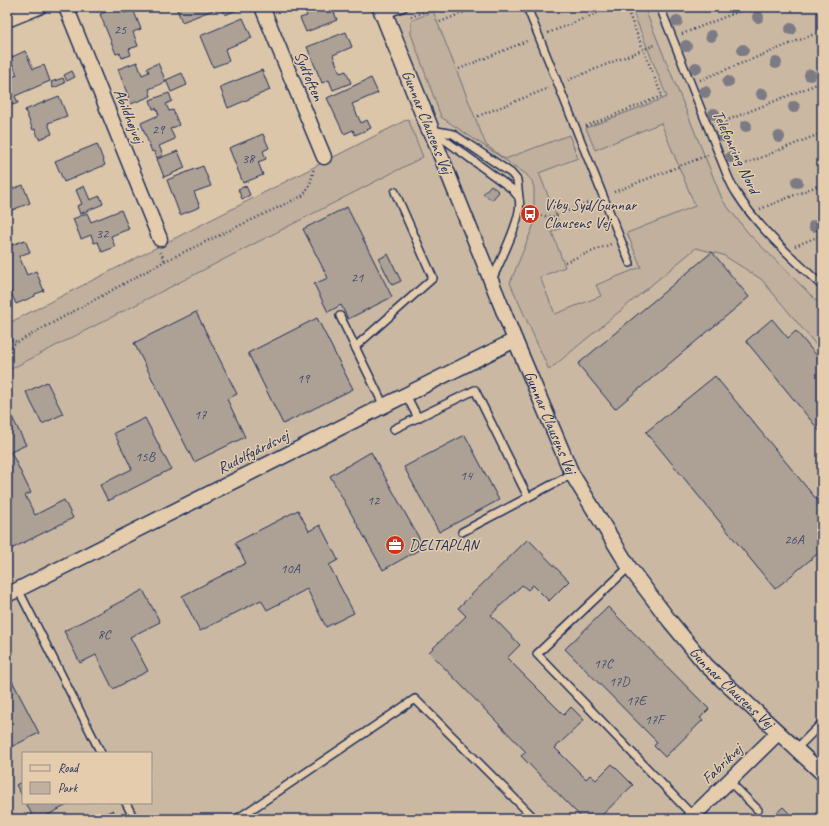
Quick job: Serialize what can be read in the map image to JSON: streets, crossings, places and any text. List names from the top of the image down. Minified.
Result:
{"streets":{"street":["Sydtoften","Abildhøjvej","Gunnar Clausens Vej","Rudolfgårdsvej","Fabrikvej"],"lane":["Telefonring Nord"]},"crossings":[["Gunnar Clausens Vej","Rudolfgårdsvej"],["Gunnar Clausens Vej","Fabrikvej"]],"places":{"bus stop":["Viby Syd/Gunnar Clausens Vej"],"office":["DELTAPLAN"]},"house_numbers":["25","29","38","32","21","19","17","15B","14","12","26A","10A","8C","17C","17D","17E","17F"],"legend":["Road","Park"]}
